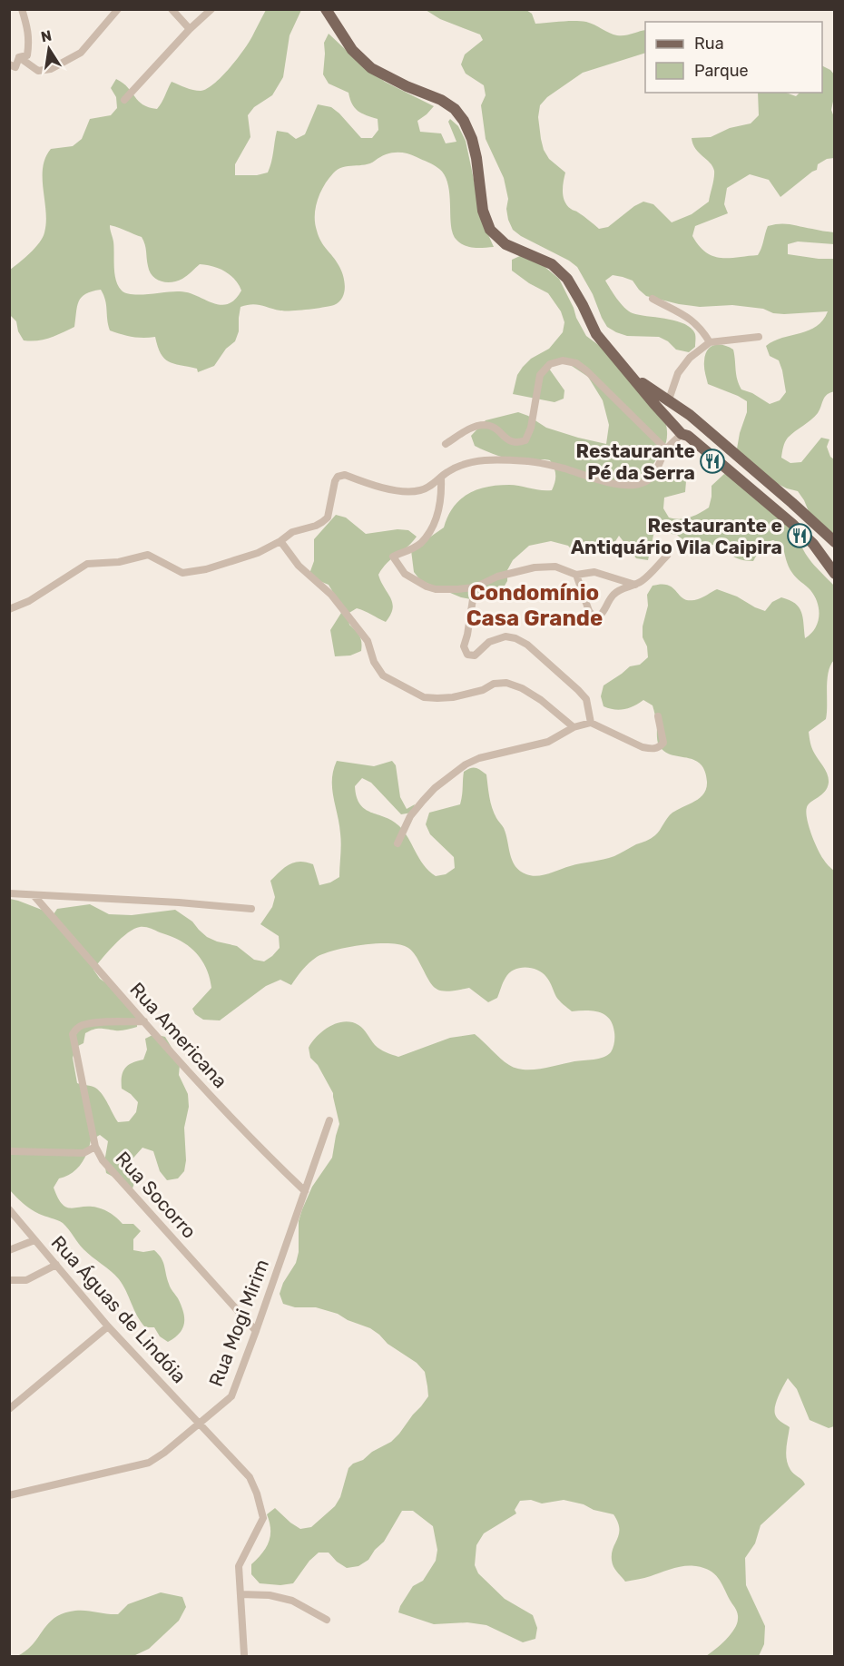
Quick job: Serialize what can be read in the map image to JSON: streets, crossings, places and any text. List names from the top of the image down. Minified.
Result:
{"streets":{"street":["Rua Americana","Rua Socorro","Rua Águas de Lindóia","Rua Mogi Mirim"]},"crossings":[["Rua Americana","Rua Socorro"],["Rua Americana","Rua Mogi Mirim"],["Rua Socorro","Rua Mogi Mirim"],["Rua Águas de Lindóia","Rua Mogi Mirim"]],"districts":["Condomínio Casa Grande"],"places":{"restaurant":["Restaurante Pé da Serra","Restaurante e Antiquário Vila Caipira"]},"legend":["Rua","Parque"],"north":"top"}
